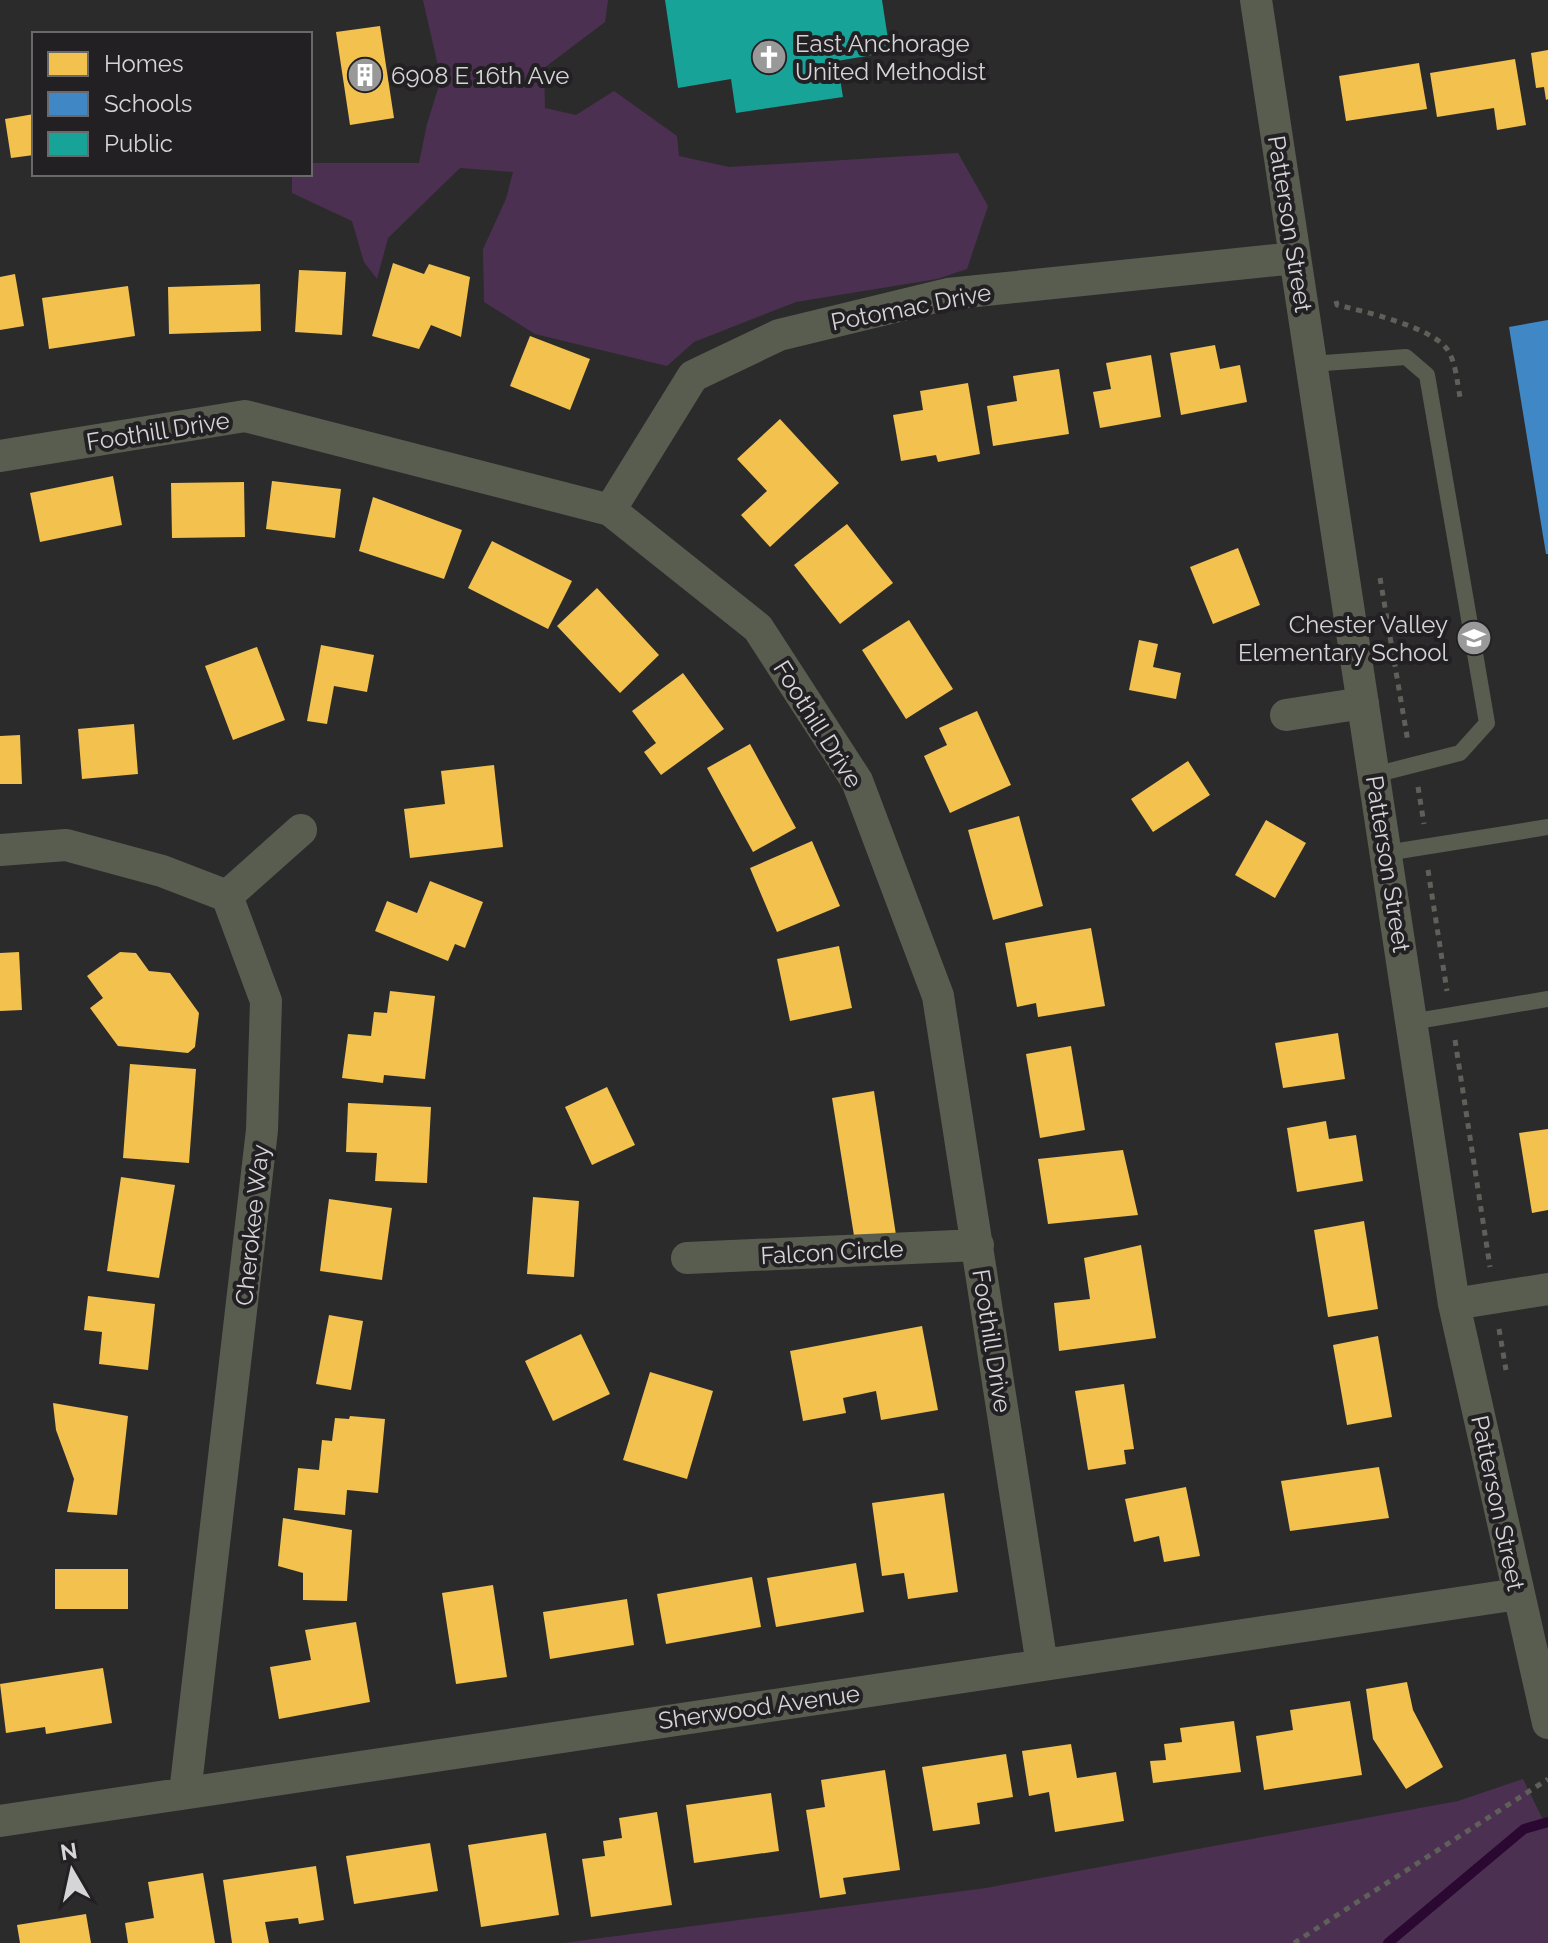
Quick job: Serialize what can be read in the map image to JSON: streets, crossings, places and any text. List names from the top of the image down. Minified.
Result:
{"streets":{"street":["Patterson Street","Potomac Drive","Foothill Drive","Cherokee Way","Falcon Circle","Sherwood Avenue"]},"crossings":[["Patterson Street","Potomac Drive"],["Patterson Street","Sherwood Avenue"],["Potomac Drive","Foothill Drive"],["Foothill Drive","Falcon Circle"],["Foothill Drive","Sherwood Avenue"],["Cherokee Way","Sherwood Avenue"]],"places":{"church":["East Anchorage United Methodist"],"building":["6908 E 16th Ave"],"school or university":["Chester Valley Elementary School"]},"legend":["Homes","Schools","Public"],"north":"top"}
